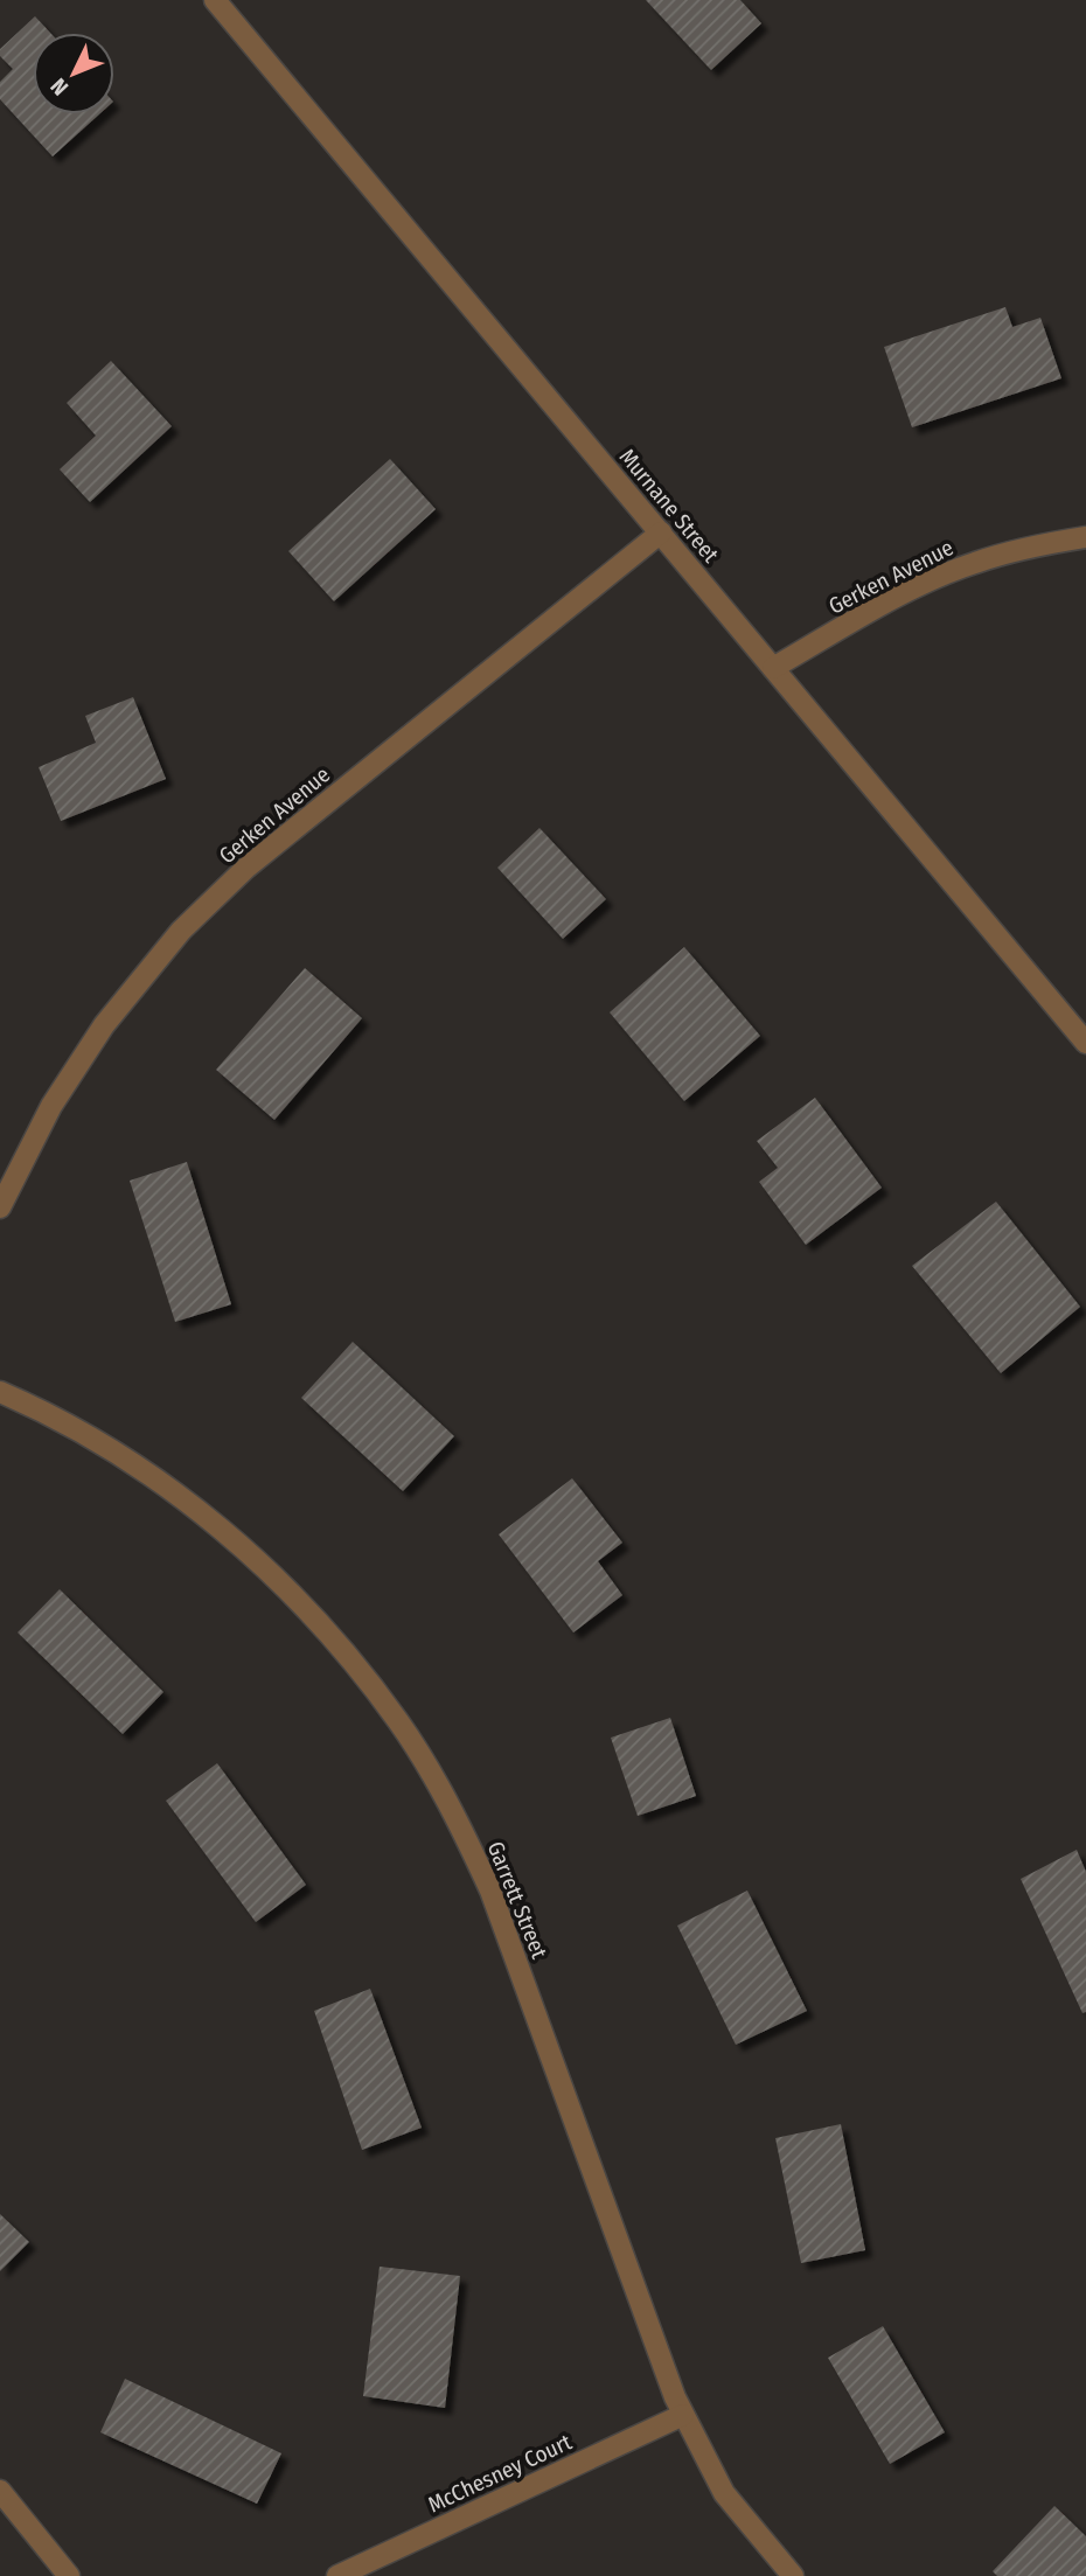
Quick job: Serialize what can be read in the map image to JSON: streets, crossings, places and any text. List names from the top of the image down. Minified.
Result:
{"streets":{"street":["Murnane Street","Gerken Avenue","Garrett Street","McChesney Court"]},"crossings":[["Murnane Street","Gerken Avenue"],["Garrett Street","McChesney Court"]],"north":"bottom left"}
